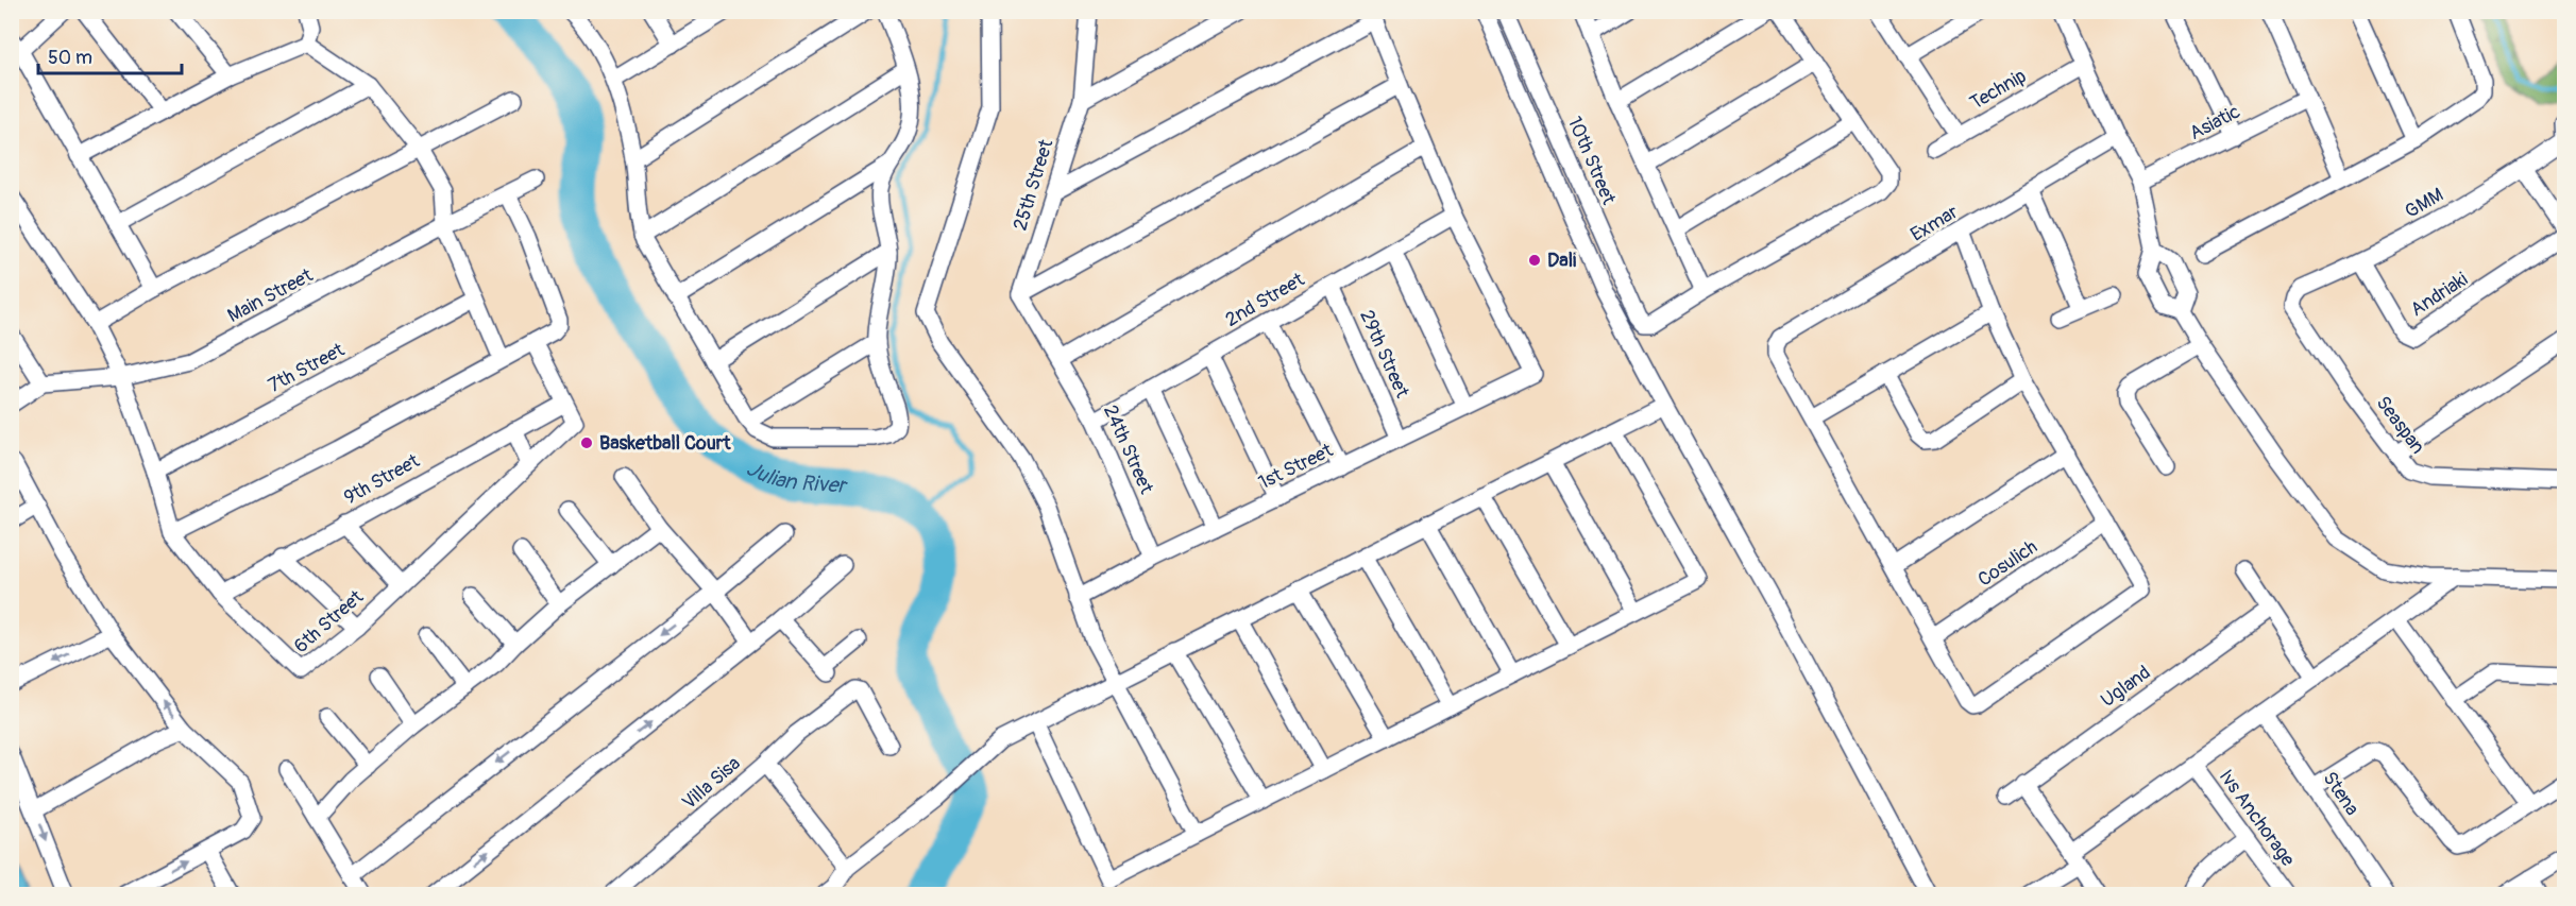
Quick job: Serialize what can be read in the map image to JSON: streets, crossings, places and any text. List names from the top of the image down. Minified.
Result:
{"streets":{"street":["Technip","Asiatic","10th Street","25th Street","GMM","Exmar","Andriaki","Main Street","2nd Street","29th Street","7th Street","Seaspan","24th Street","1st Street","9th Street","Cosulich","6th Street","Ugland","Villa Sisa","Stena","Ivs Anchorage"]},"crossings":[["GMM","Andriaki"],["GMM","Seaspan"],["Main Street","6th Street"],["2nd Street","29th Street"],["2nd Street","24th Street"],["2nd Street","1st Street"],["29th Street","1st Street"],["7th Street","6th Street"],["24th Street","1st Street"],["9th Street","6th Street"]],"water":["Julian River"],"places":["Dali","Basketball Court"],"scale_bar":"50 m"}
